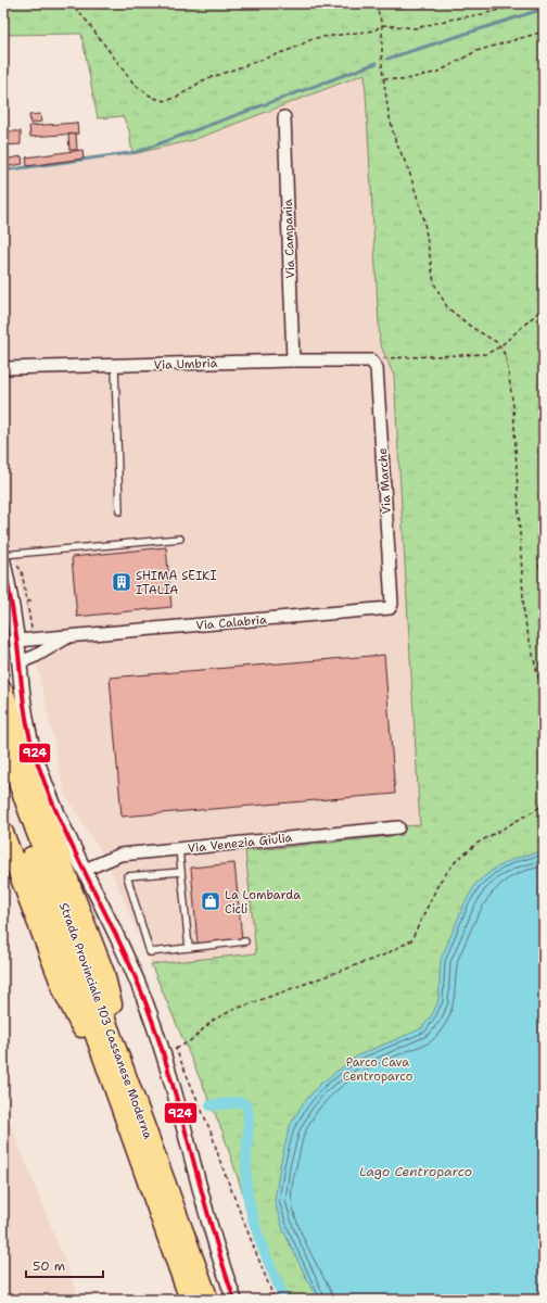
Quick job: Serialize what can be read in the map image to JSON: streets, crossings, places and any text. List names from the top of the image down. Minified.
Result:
{"streets":{"highway":["Strada Provinciale 103 Cassanese Moderna"],"street":["Via Campania","Via Umbria","Via Marche","Via Calabria","Via Venezia Giulia"]},"crossings":[["Via Campania","Via Umbria"],["Via Umbria","Via Marche"],["Via Marche","Via Calabria"]],"water":["Lago Centroparco"],"parks":["Parco Cava Centroparco"],"places":{"building":["SHIMA SEIKI ITALIA"],"shop":["La Lombarda Cicli"]},"lines":["transit line 924"],"scale_bar":"50 m"}
